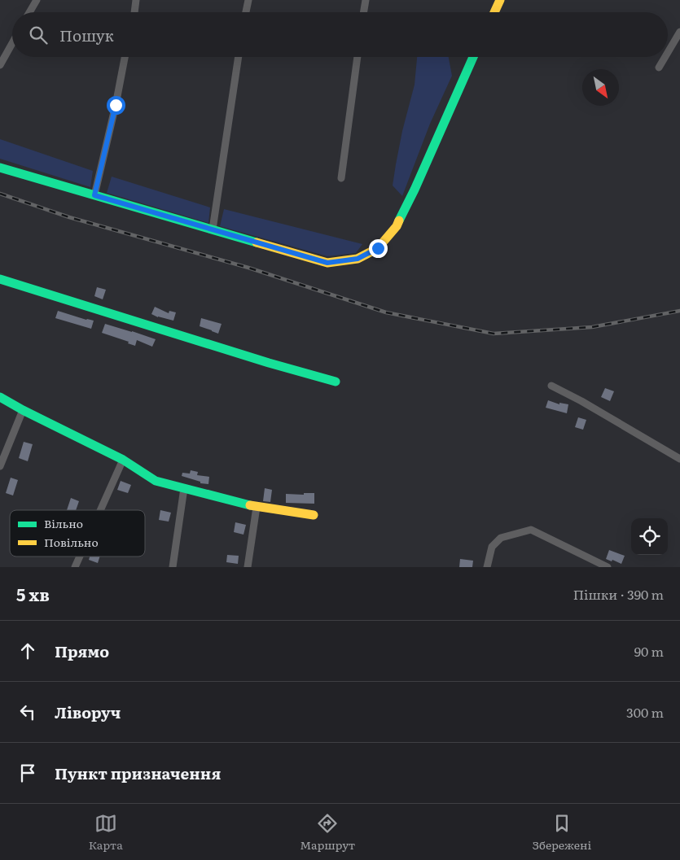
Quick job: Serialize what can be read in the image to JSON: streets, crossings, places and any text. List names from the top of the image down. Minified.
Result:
{"legend":["Вільно","Повільно"],"north":"bottom right","page":{"search":"Пошук","heading":["5 хв","Пішки · 390 m"],"list":[["Прямо","90 m"],["Ліворуч","300 m"],"Пункт призначення"],"nav":["Карта","Маршрут","Збережені"]}}
